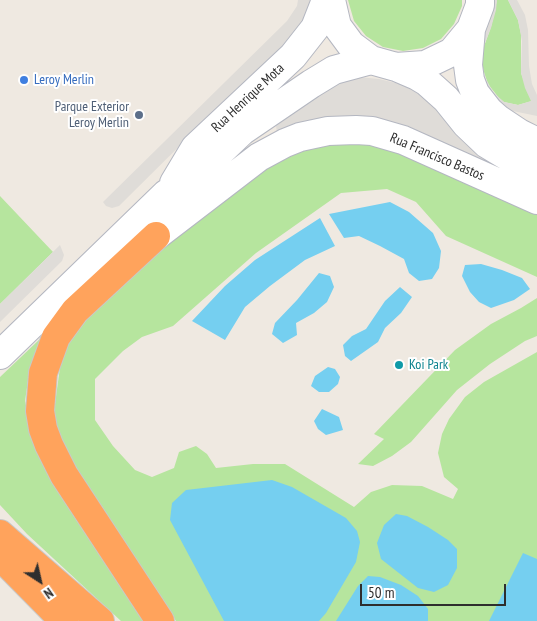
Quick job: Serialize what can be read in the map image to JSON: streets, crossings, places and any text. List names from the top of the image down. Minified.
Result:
{"streets":{"street":["Rua Henrique Mota","Rua Francisco Bastos"]},"places":["Leroy Merlin","Parque Exterior Leroy Merlin","Koi Park"],"scale_bar":"50 m","north":"bottom right"}
